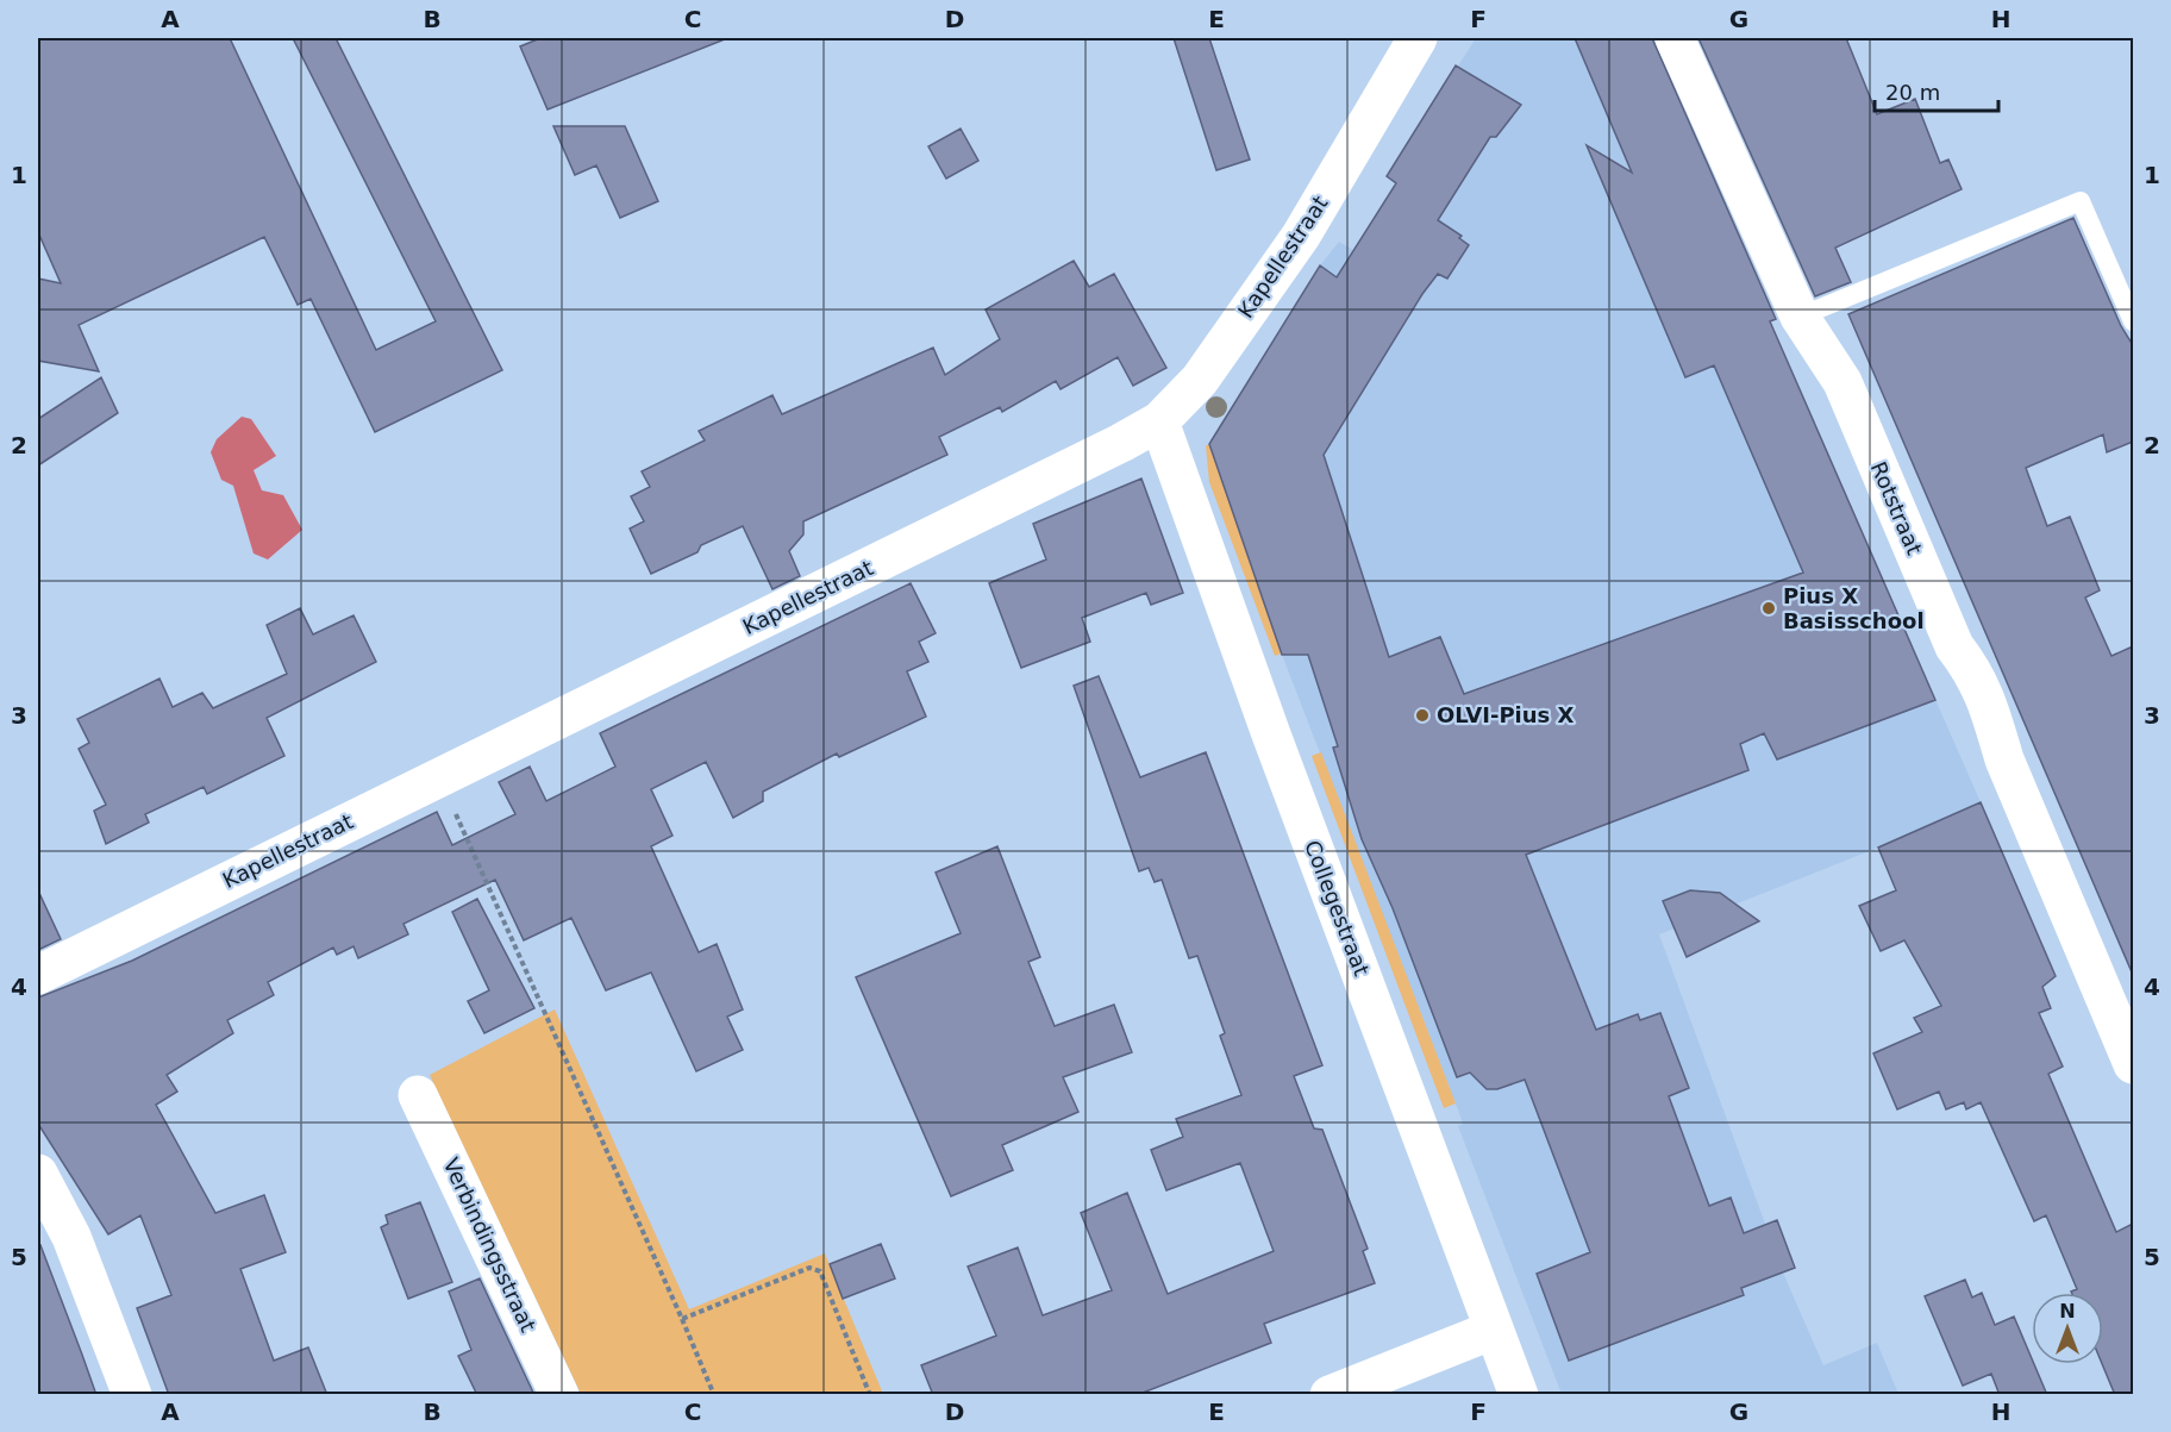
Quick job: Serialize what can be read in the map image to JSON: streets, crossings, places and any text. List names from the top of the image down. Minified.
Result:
{"streets":{"street":["Kapellestraat","Rotstraat","Collegestraat","Verbindingsstraat"]},"crossings":[["Kapellestraat","Collegestraat"]],"places":["Pius X Basisschool","OLVI-Pius X"],"scale_bar":"20 m","north":"top","grid":{"columns":["A","B","C","D","E","F","G","H"],"rows":["1","2","3","4","5"]}}
